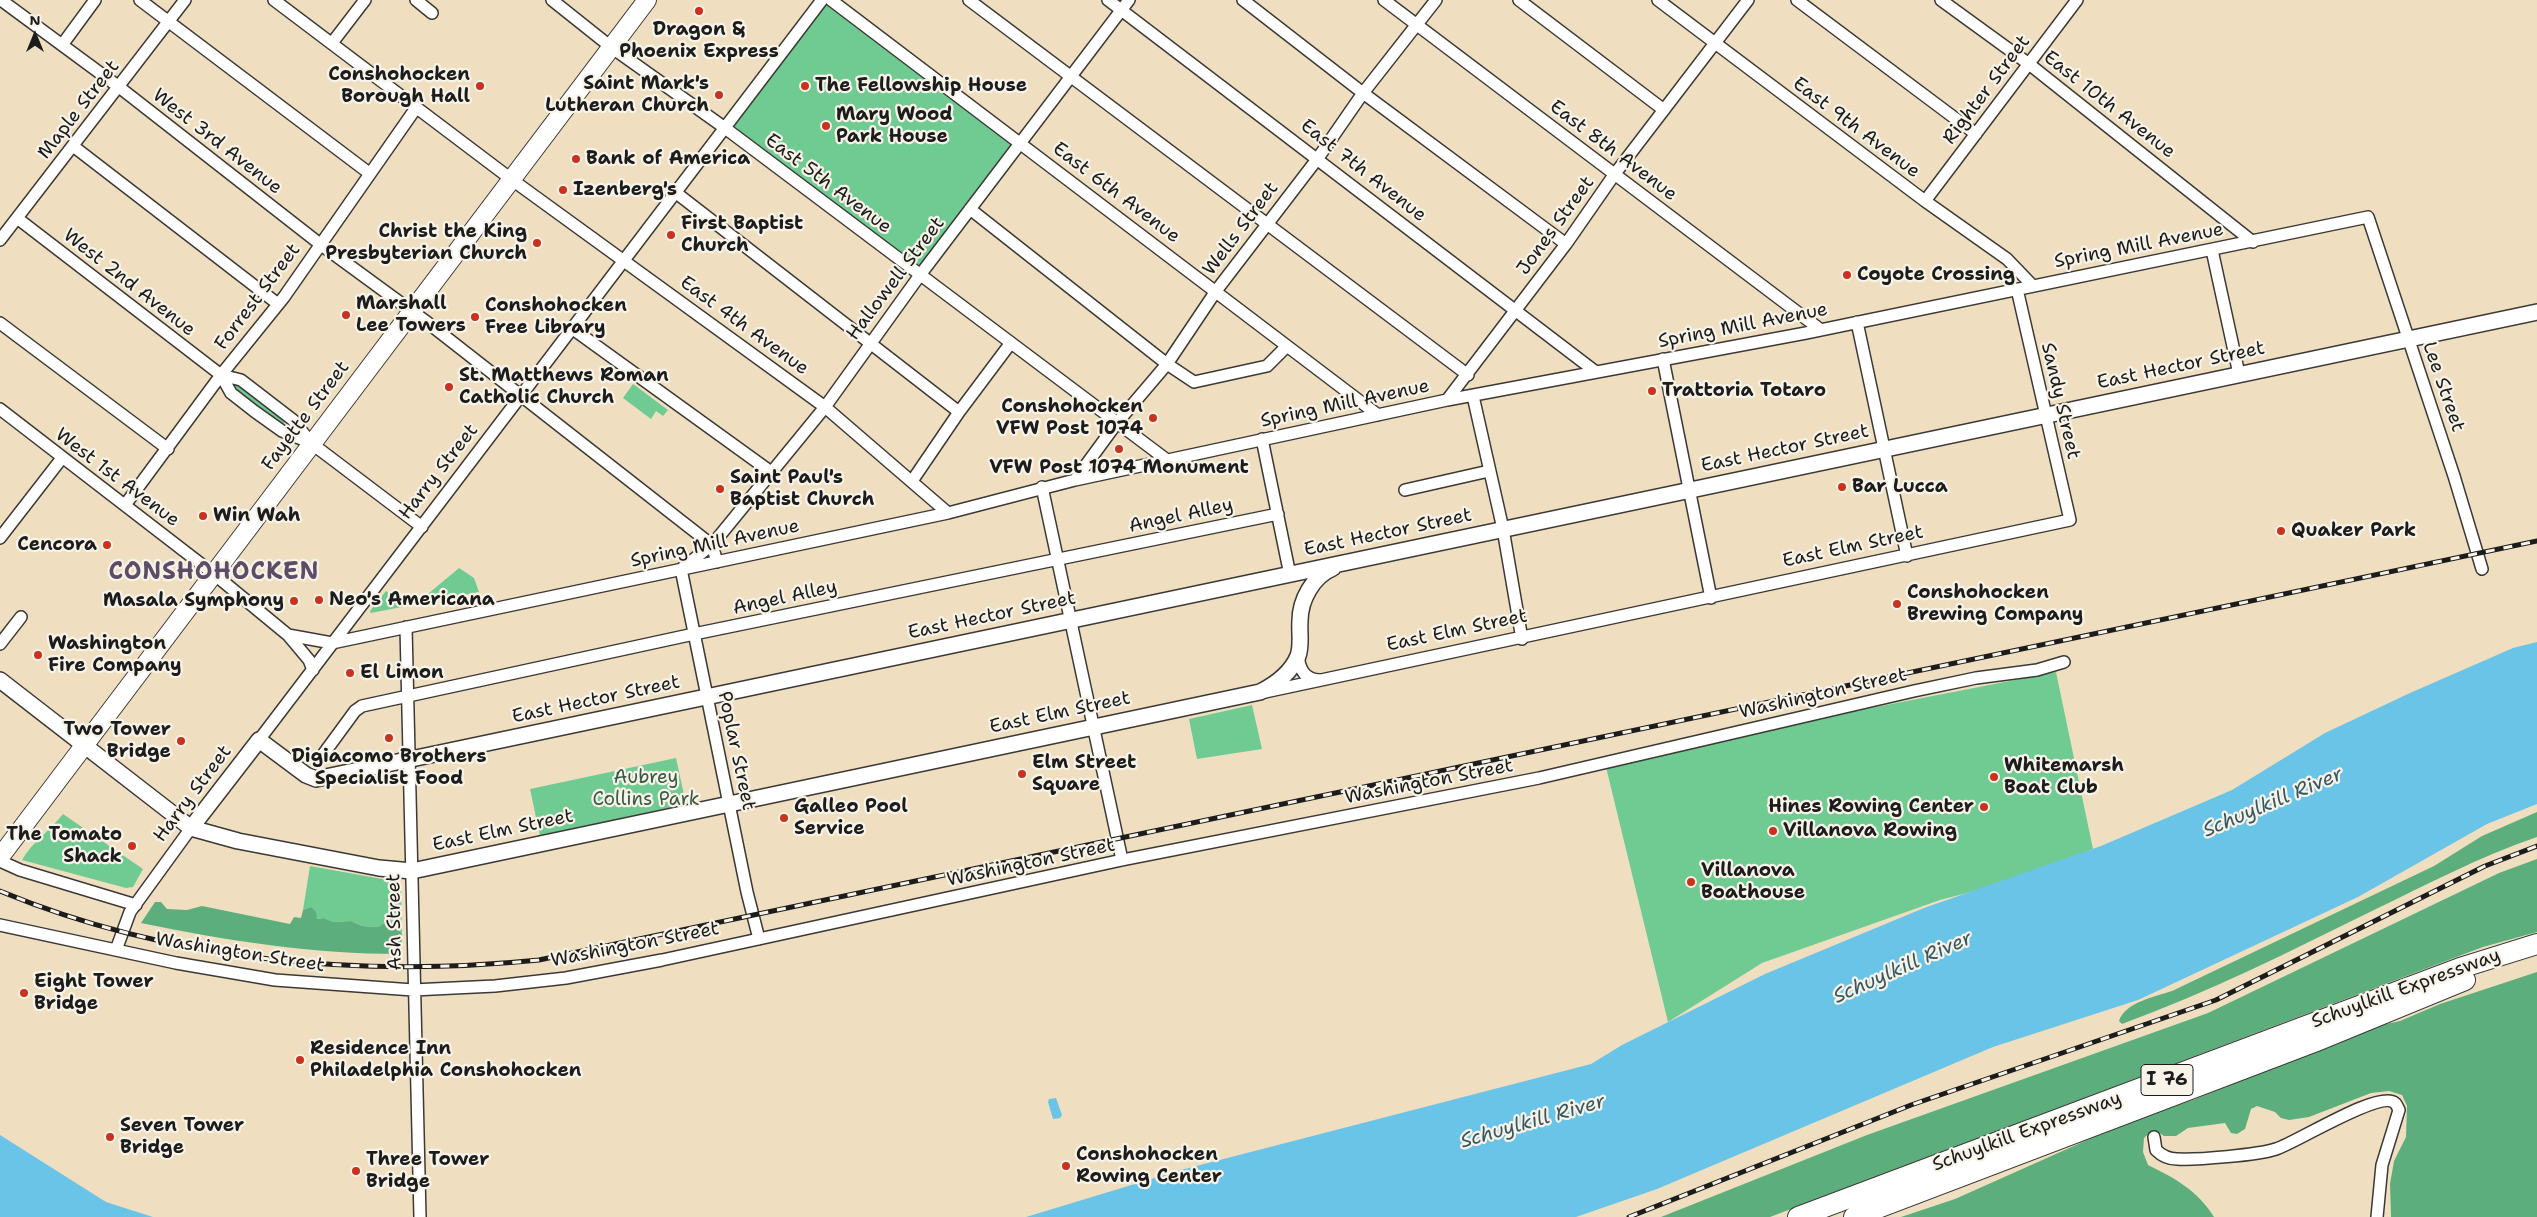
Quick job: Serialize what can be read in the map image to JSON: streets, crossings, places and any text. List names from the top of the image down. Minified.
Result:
{"streets":{"highway":["Schuylkill Expressway","I 76"],"main road":["East Hector Street","Fayette Street","Harry Street","East Elm Street"],"street":["Righter Street","East 10th Avenue","Maple Street","East 9th Avenue","West 3rd Avenue","East 8th Avenue","East 7th Avenue","East 5th Avenue","East 6th Avenue","Jones Street","Wells Street","Spring Mill Avenue","Hallowell Street","West 2nd Avenue","Forrest Street","East 4th Avenue","Lee Street","Sandy Street","West 1st Avenue","Angel Alley","Washington Street","Poplar Street","Ash Street"]},"crossings":[["Righter Street","East 10th Avenue"],["Righter Street","East 9th Avenue"],["East 10th Avenue","Spring Mill Avenue"],["Maple Street","West 3rd Avenue"],["Maple Street","West 2nd Avenue"],["East 9th Avenue","Jones Street"],["East 9th Avenue","Spring Mill Avenue"],["West 3rd Avenue","Hallowell Street"],["West 3rd Avenue","Forrest Street"],["West 3rd Avenue","Fayette Street"],["West 3rd Avenue","Harry Street"],["East 8th Avenue","Jones Street"],["East 8th Avenue","Wells Street"],["East 8th Avenue","Spring Mill Avenue"],["East 7th Avenue","Jones Street"],["East 7th Avenue","Wells Street"],["East 7th Avenue","Spring Mill Avenue"],["East 7th Avenue","Hallowell Street"],["East 5th Avenue","Wells Street"],["East 5th Avenue","Spring Mill Avenue"],["East 5th Avenue","Hallowell Street"],["East 5th Avenue","Fayette Street"],["East 5th Avenue","Harry Street"],["East 6th Avenue","Wells Street"],["East 6th Avenue","Spring Mill Avenue"],["East 6th Avenue","Hallowell Street"],["Jones Street","Spring Mill Avenue"],["Wells Street","Spring Mill Avenue"],["Spring Mill Avenue","Hallowell Street"],["Spring Mill Avenue","East 4th Avenue"],["Spring Mill Avenue","Lee Street"],["Spring Mill Avenue","Sandy Street"],["Spring Mill Avenue","Harry Street"],["Spring Mill Avenue","Poplar Street"],["Spring Mill Avenue","Ash Street"],["Hallowell Street","East 4th Avenue"],["Hallowell Street","Poplar Street"],["West 2nd Avenue","Forrest Street"],["West 2nd Avenue","Fayette Street"],["Forrest Street","East 4th Avenue"],["Forrest Street","West 1st Avenue"],["East 4th Avenue","Fayette Street"],["East 4th Avenue","Harry Street"],["East Hector Street","Lee Street"],["East Hector Street","Sandy Street"],["East Hector Street","Harry Street"],["East Hector Street","Poplar Street"],["East Hector Street","Ash Street"],["Sandy Street","East Elm Street"],["Fayette Street","West 1st Avenue"],["Fayette Street","East Elm Street"],["Harry Street","West 1st Avenue"],["Harry Street","East Elm Street"],["Harry Street","Washington Street"],["Angel Alley","Poplar Street"],["Angel Alley","Ash Street"],["East Elm Street","Poplar Street"],["East Elm Street","Ash Street"],["Washington Street","Poplar Street"],["Washington Street","Ash Street"]],"districts":["CONSHOHOCKEN"],"water":["Schuylkill River"],"parks":["Aubrey Collins Park"],"places":["Dragon & Phoenix Express","Conshohocken Borough Hall","The Fellowship House","Saint Mark's Lutheran Church","Mary Wood Park House","Bank of America","Izenberg's","First Baptist Church","Christ the King Presbyterian Church","Coyote Crossing","Marshall Lee Towers","Conshohocken Free Library","St. Matthews Roman Catholic Church","Trattoria Totaro","Conshohocken VFW Post 1074","VFW Post 1074 Monument","Bar Lucca","Saint Paul's Baptist Church","Win Wah","Quaker Park","Cencora","Neo's Americana","Masala Symphony","Conshohocken Brewing Company","Washington Fire Company","El Limon","Digiacomo Brothers Specialist Food","Two Tower Bridge","Elm Street Square","Whitemarsh Boat Club","Hines Rowing Center","Galleo Pool Service","Villanova Rowing","The Tomato Shack","Villanova Boathouse","Eight Tower Bridge","Residence Inn Philadelphia Conshohocken","Seven Tower Bridge","Conshohocken Rowing Center","Three Tower Bridge"],"north":"top"}
